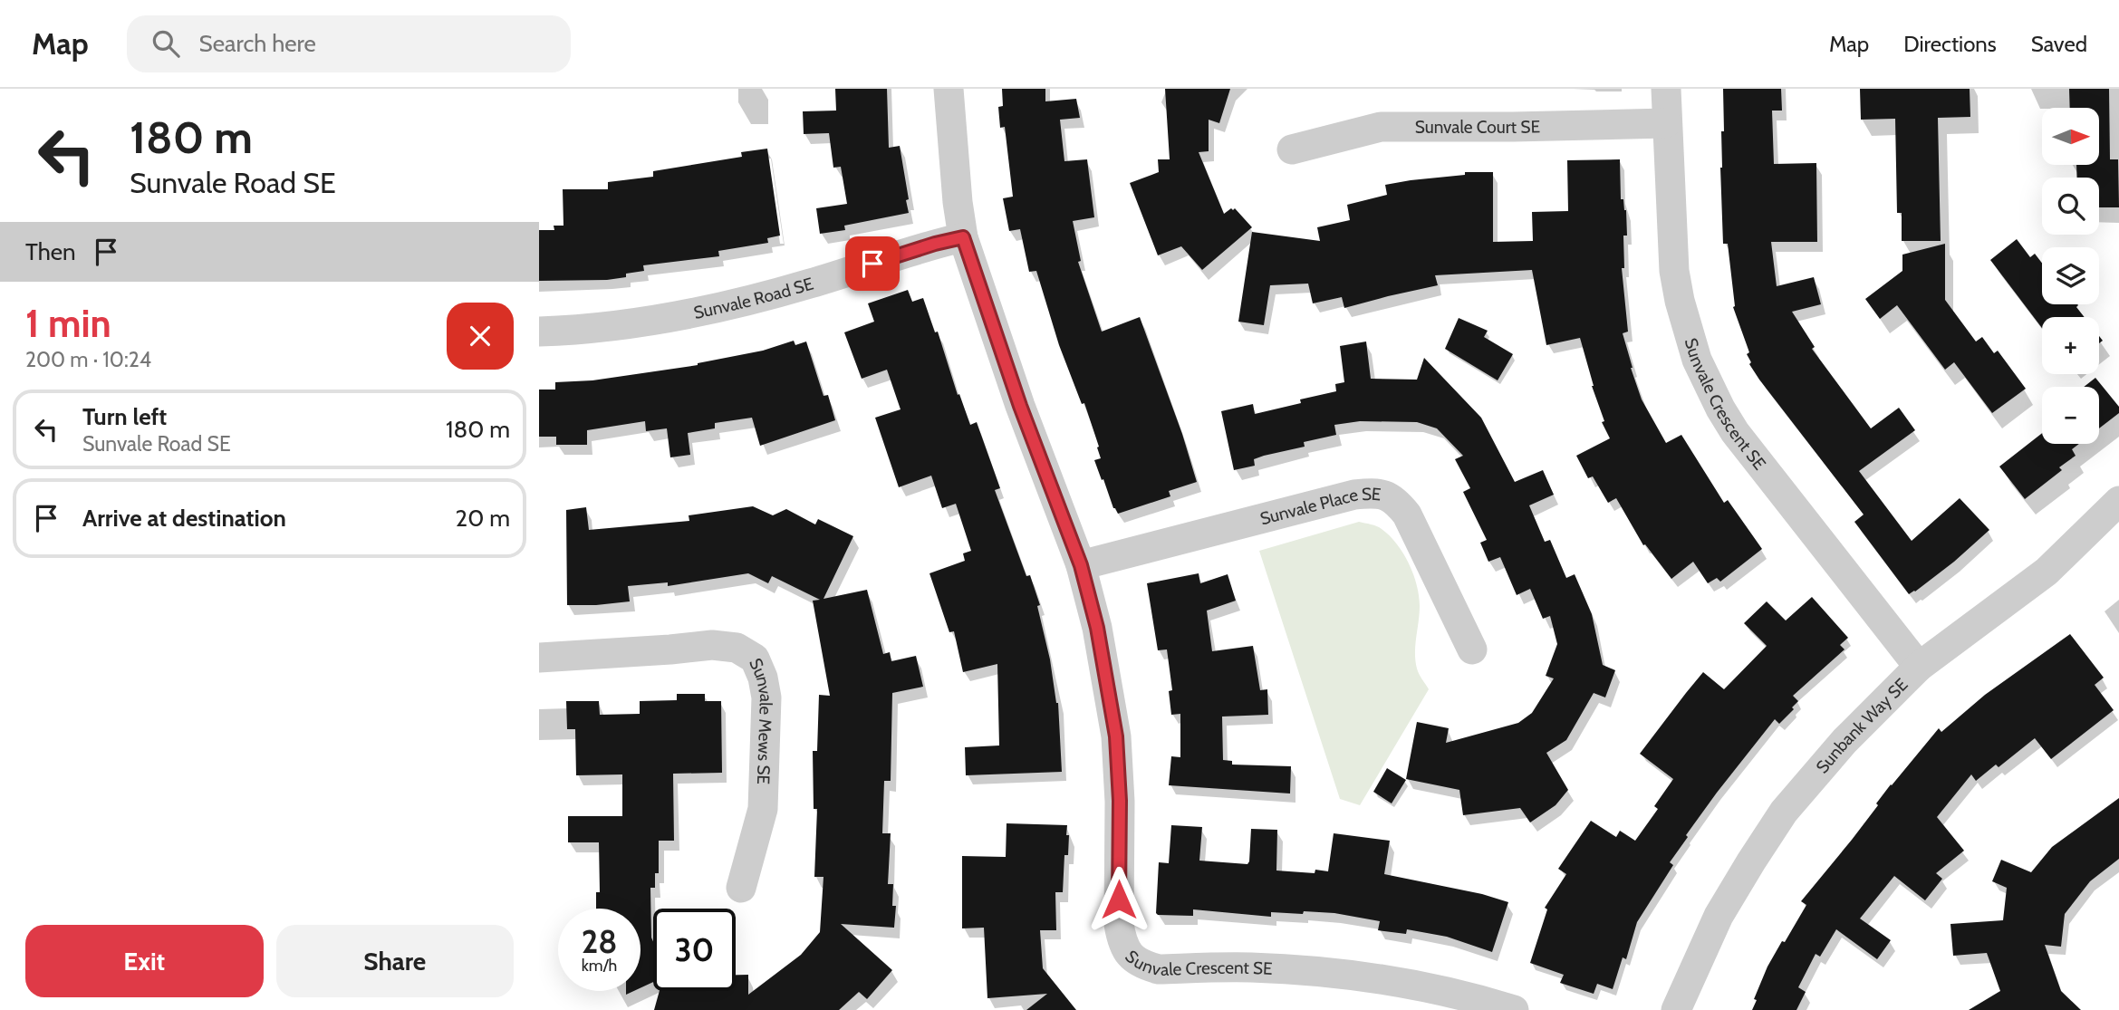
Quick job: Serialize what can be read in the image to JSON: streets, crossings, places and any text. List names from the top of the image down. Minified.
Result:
{"streets":{"street":["Sunvale Court SE","Sunvale Road SE","Sunvale Crescent SE","Sunvale Place SE","Sunvale Mews SE","Sunbank Way SE"]},"crossings":[["Sunvale Court SE","Sunvale Crescent SE"],["Sunvale Road SE","Sunvale Crescent SE"],["Sunvale Crescent SE","Sunvale Place SE"],["Sunvale Crescent SE","Sunbank Way SE"]],"north":"right","page":{"header":"Map","search":"Search here","nav":["Map","Directions","Saved"],"turn":["180 m","Sunvale Road SE"],"map_buttons":["+","−"],"then":"Then","heading":["1 min","200 m · 10:24"],"list":[{"name":"Turn left","note":"Sunvale Road SE","value":"180 m"},{"name":"Arrive at destination","value":"20 m"}],"speed":"28 km/h","limit":"30","buttons":["Exit","Share"]}}
